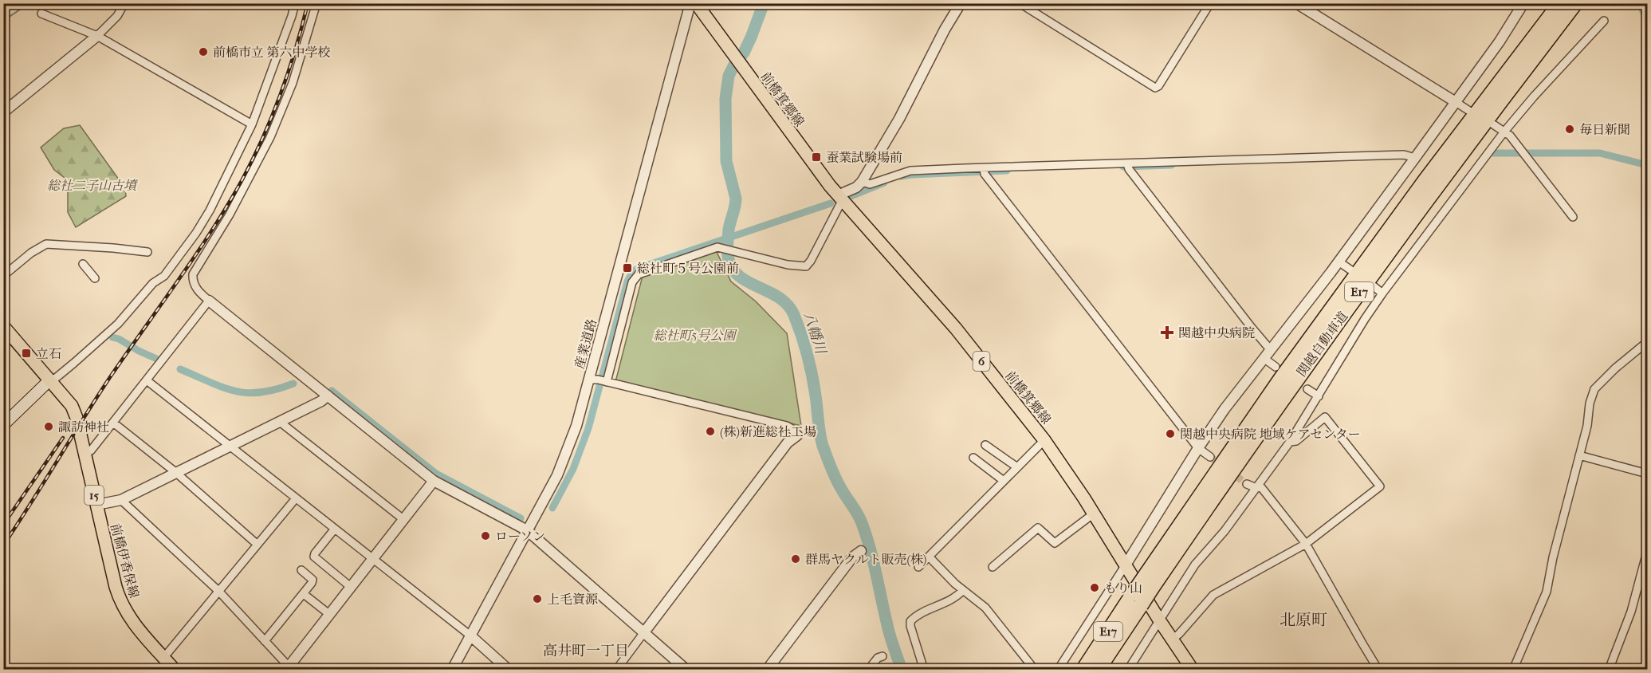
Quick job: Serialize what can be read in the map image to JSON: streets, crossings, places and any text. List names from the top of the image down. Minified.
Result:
{"streets":{"highway":["E17","関越自動車道"],"main road":["前橋箕郷線","6","15","前橋伊香保線"],"street":["産業道路"]},"districts":["北原町","高井町一丁目"],"water":["八幡川"],"parks":["総社二子山古墳","総社町5号公園"],"places":{"other":["前橋市立 第六中学校","毎日新聞","諏訪神社","(株)新進総社工場","関越中央病院 地域ケアセンター","ローソン","群馬ヤクルト販売(株)","もり山","上毛資源"],"transit":["蚕業試験場前","総社町５号公園前","立石"],"health":["関越中央病院"]}}
